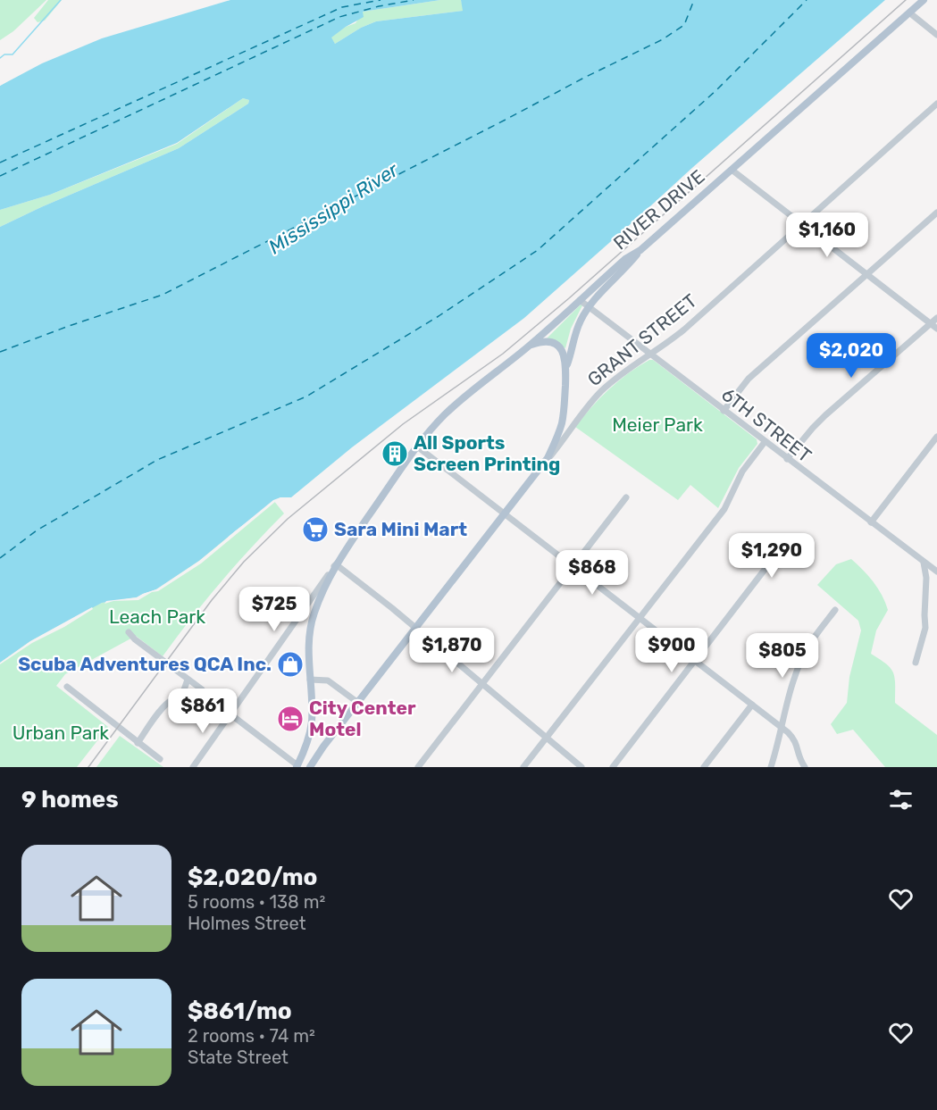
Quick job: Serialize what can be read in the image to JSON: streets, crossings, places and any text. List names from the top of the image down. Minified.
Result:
{"streets":{"main road":["RIVER DRIVE","GRANT STREET"],"street":["6TH STREET"]},"crossings":[["RIVER DRIVE","6TH STREET"],["GRANT STREET","6TH STREET"]],"water":["Mississippi River"],"parks":["Meier Park","Leach Park","Urban Park"],"places":{"building":["All Sports Screen Printing"],"supermarket":["Sara Mini Mart"],"shop":["Scuba Adventures QCA Inc."],"hotel":["City Center Motel"]},"page":{"price":["$1,160","$2,020","$1,290","$868","$725","$1,870","$900","$805","$861"],"heading":"9 homes","list":[{"name":"$2,020/mo","note":"5 rooms · 138 m² · Holmes Street"},{"name":"$861/mo","note":"2 rooms · 74 m² · State Street"}]}}
